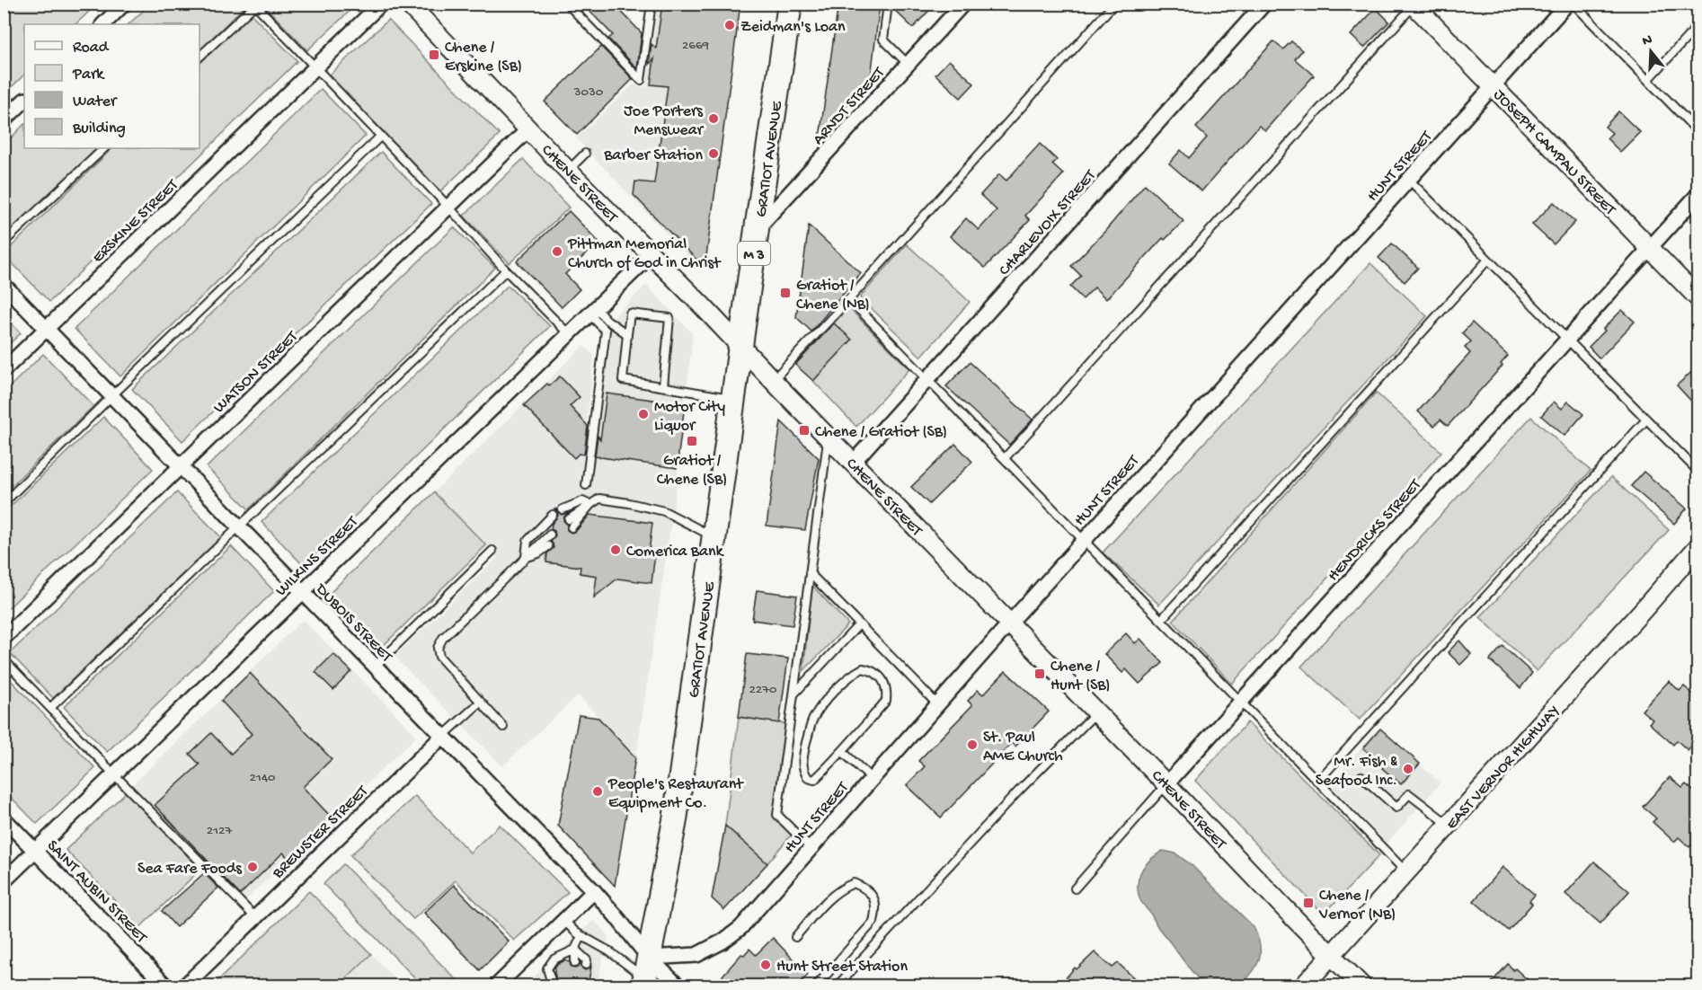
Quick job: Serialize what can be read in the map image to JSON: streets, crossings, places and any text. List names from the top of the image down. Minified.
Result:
{"streets":{"main road":["GRATIOT AVENUE","M 3"],"street":["ARNDT STREET","JOSEPH CAMPAU STREET","HUNT STREET","CHENE STREET","ERSKINE STREET","CHARLEVOIX STREET","WATSON STREET","HENDRICKS STREET","WILKINS STREET","DUBOIS STREET","EAST VERNOR HIGHWAY","BREWSTER STREET","SAINT AUBIN STREET"]},"crossings":[["ARNDT STREET","GRATIOT AVENUE"],["JOSEPH CAMPAU STREET","HUNT STREET"],["JOSEPH CAMPAU STREET","HENDRICKS STREET"],["GRATIOT AVENUE","HUNT STREET"],["GRATIOT AVENUE","CHENE STREET"],["GRATIOT AVENUE","DUBOIS STREET"],["HUNT STREET","CHENE STREET"],["HUNT STREET","DUBOIS STREET"],["CHENE STREET","CHARLEVOIX STREET"],["CHENE STREET","WATSON STREET"],["CHENE STREET","HENDRICKS STREET"],["CHENE STREET","WILKINS STREET"],["CHENE STREET","EAST VERNOR HIGHWAY"],["ERSKINE STREET","DUBOIS STREET"],["WATSON STREET","DUBOIS STREET"],["WILKINS STREET","DUBOIS STREET"],["WILKINS STREET","SAINT AUBIN STREET"],["DUBOIS STREET","BREWSTER STREET"]],"places":{"other":["Zeidman's Loan","Joe Porters Menswear","Barber Station","Pittman Memorial Church of God in Christ","Motor City Liquor","Comerica Bank","St. Paul AME Church","Mr. Fish & Seafood Inc.","People's Restaurant Equipment Co.","Sea Fare Foods","Hunt Street Station"],"transit":["Chene / Erskine (SB)","Gratiot / Chene (NB)","Chene / Gratiot (SB)","Gratiot / Chene (SB)","Chene / Hunt (SB)","Chene / Vernor (NB)"]},"house_numbers":["2669","3030","2270","2140","2127"],"legend":["Road","Park","Water","Building"],"north":"top"}
